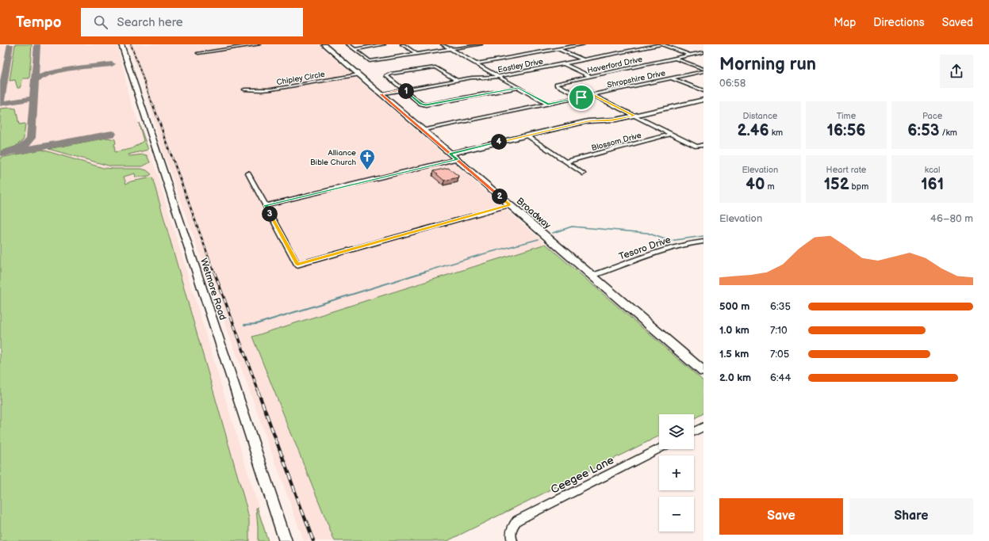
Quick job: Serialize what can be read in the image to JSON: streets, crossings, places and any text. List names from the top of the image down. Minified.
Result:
{"streets":{"main road":["Broadway","Wetmore Road"],"street":["Haverford Drive","Eastley Drive","Chipley Circle","Shropshire Drive","Blossom Drive","Tesoro Drive","Ceegee Lane"]},"crossings":[["Haverford Drive","Shropshire Drive"],["Eastley Drive","Broadway"],["Chipley Circle","Broadway"],["Shropshire Drive","Broadway"],["Broadway","Tesoro Drive"]],"places":{"church":["Alliance Bible Church"]},"page":{"header":"Tempo","search":"Search here","nav":["Map","Directions","Saved"],"heading":["Morning run","06:58"],"pins":["1","4","2","3"],"stats":[["Distance","2.46 km"],["Time","16:56"],["Pace","6:53 /km"],["Elevation","40 m"],["Heart rate","152 bpm"],["kcal","161"]],"chart":["Elevation","46–80 m"],"list":[{"name":"500 m","note":"6:35"},{"name":"1.0 km","note":"7:10"},{"name":"1.5 km","note":"7:05"},{"name":"2.0 km","note":"6:44"}],"map_buttons":["+","−"],"buttons":["Save","Share"]}}
